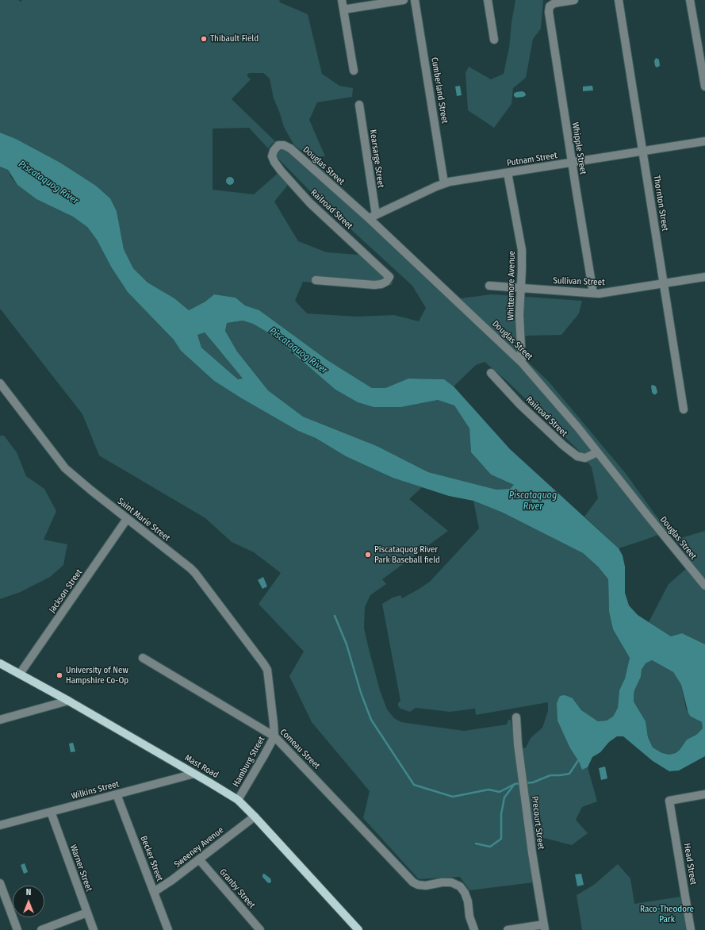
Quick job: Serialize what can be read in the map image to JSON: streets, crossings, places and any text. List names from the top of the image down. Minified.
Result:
{"streets":{"main road":["Mast Road"],"street":["Cumberland Street","Whipple Street","Kearsarge Street","Putnam Street","Douglas Street","Thornton Street","Railroad Street","Sullivan Street","Whittemore Avenue","Saint Marie Street","Jackson Street","Comeau Street","Hamburg Street","Wilkins Street","Precourt Street","Sweeney Avenue","Becker Street","Head Street","Warner Street","Granby Street"]},"crossings":[["Cumberland Street","Putnam Street"],["Whipple Street","Putnam Street"],["Whipple Street","Sullivan Street"],["Kearsarge Street","Putnam Street"],["Kearsarge Street","Douglas Street"],["Putnam Street","Douglas Street"],["Putnam Street","Thornton Street"],["Putnam Street","Whittemore Avenue"],["Douglas Street","Railroad Street"],["Douglas Street","Whittemore Avenue"],["Thornton Street","Sullivan Street"],["Sullivan Street","Whittemore Avenue"],["Saint Marie Street","Jackson Street"],["Saint Marie Street","Hamburg Street"],["Jackson Street","Mast Road"],["Comeau Street","Hamburg Street"],["Hamburg Street","Mast Road"],["Mast Road","Wilkins Street"],["Mast Road","Sweeney Avenue"],["Wilkins Street","Becker Street"],["Wilkins Street","Warner Street"],["Sweeney Avenue","Becker Street"],["Sweeney Avenue","Granby Street"]],"water":["Piscataquog River"],"parks":["Raco-Theodore Park"],"places":["Thibault Field","Piscataquog River Park Baseball field","University of New Hampshire Co-Op"],"north":"top"}
